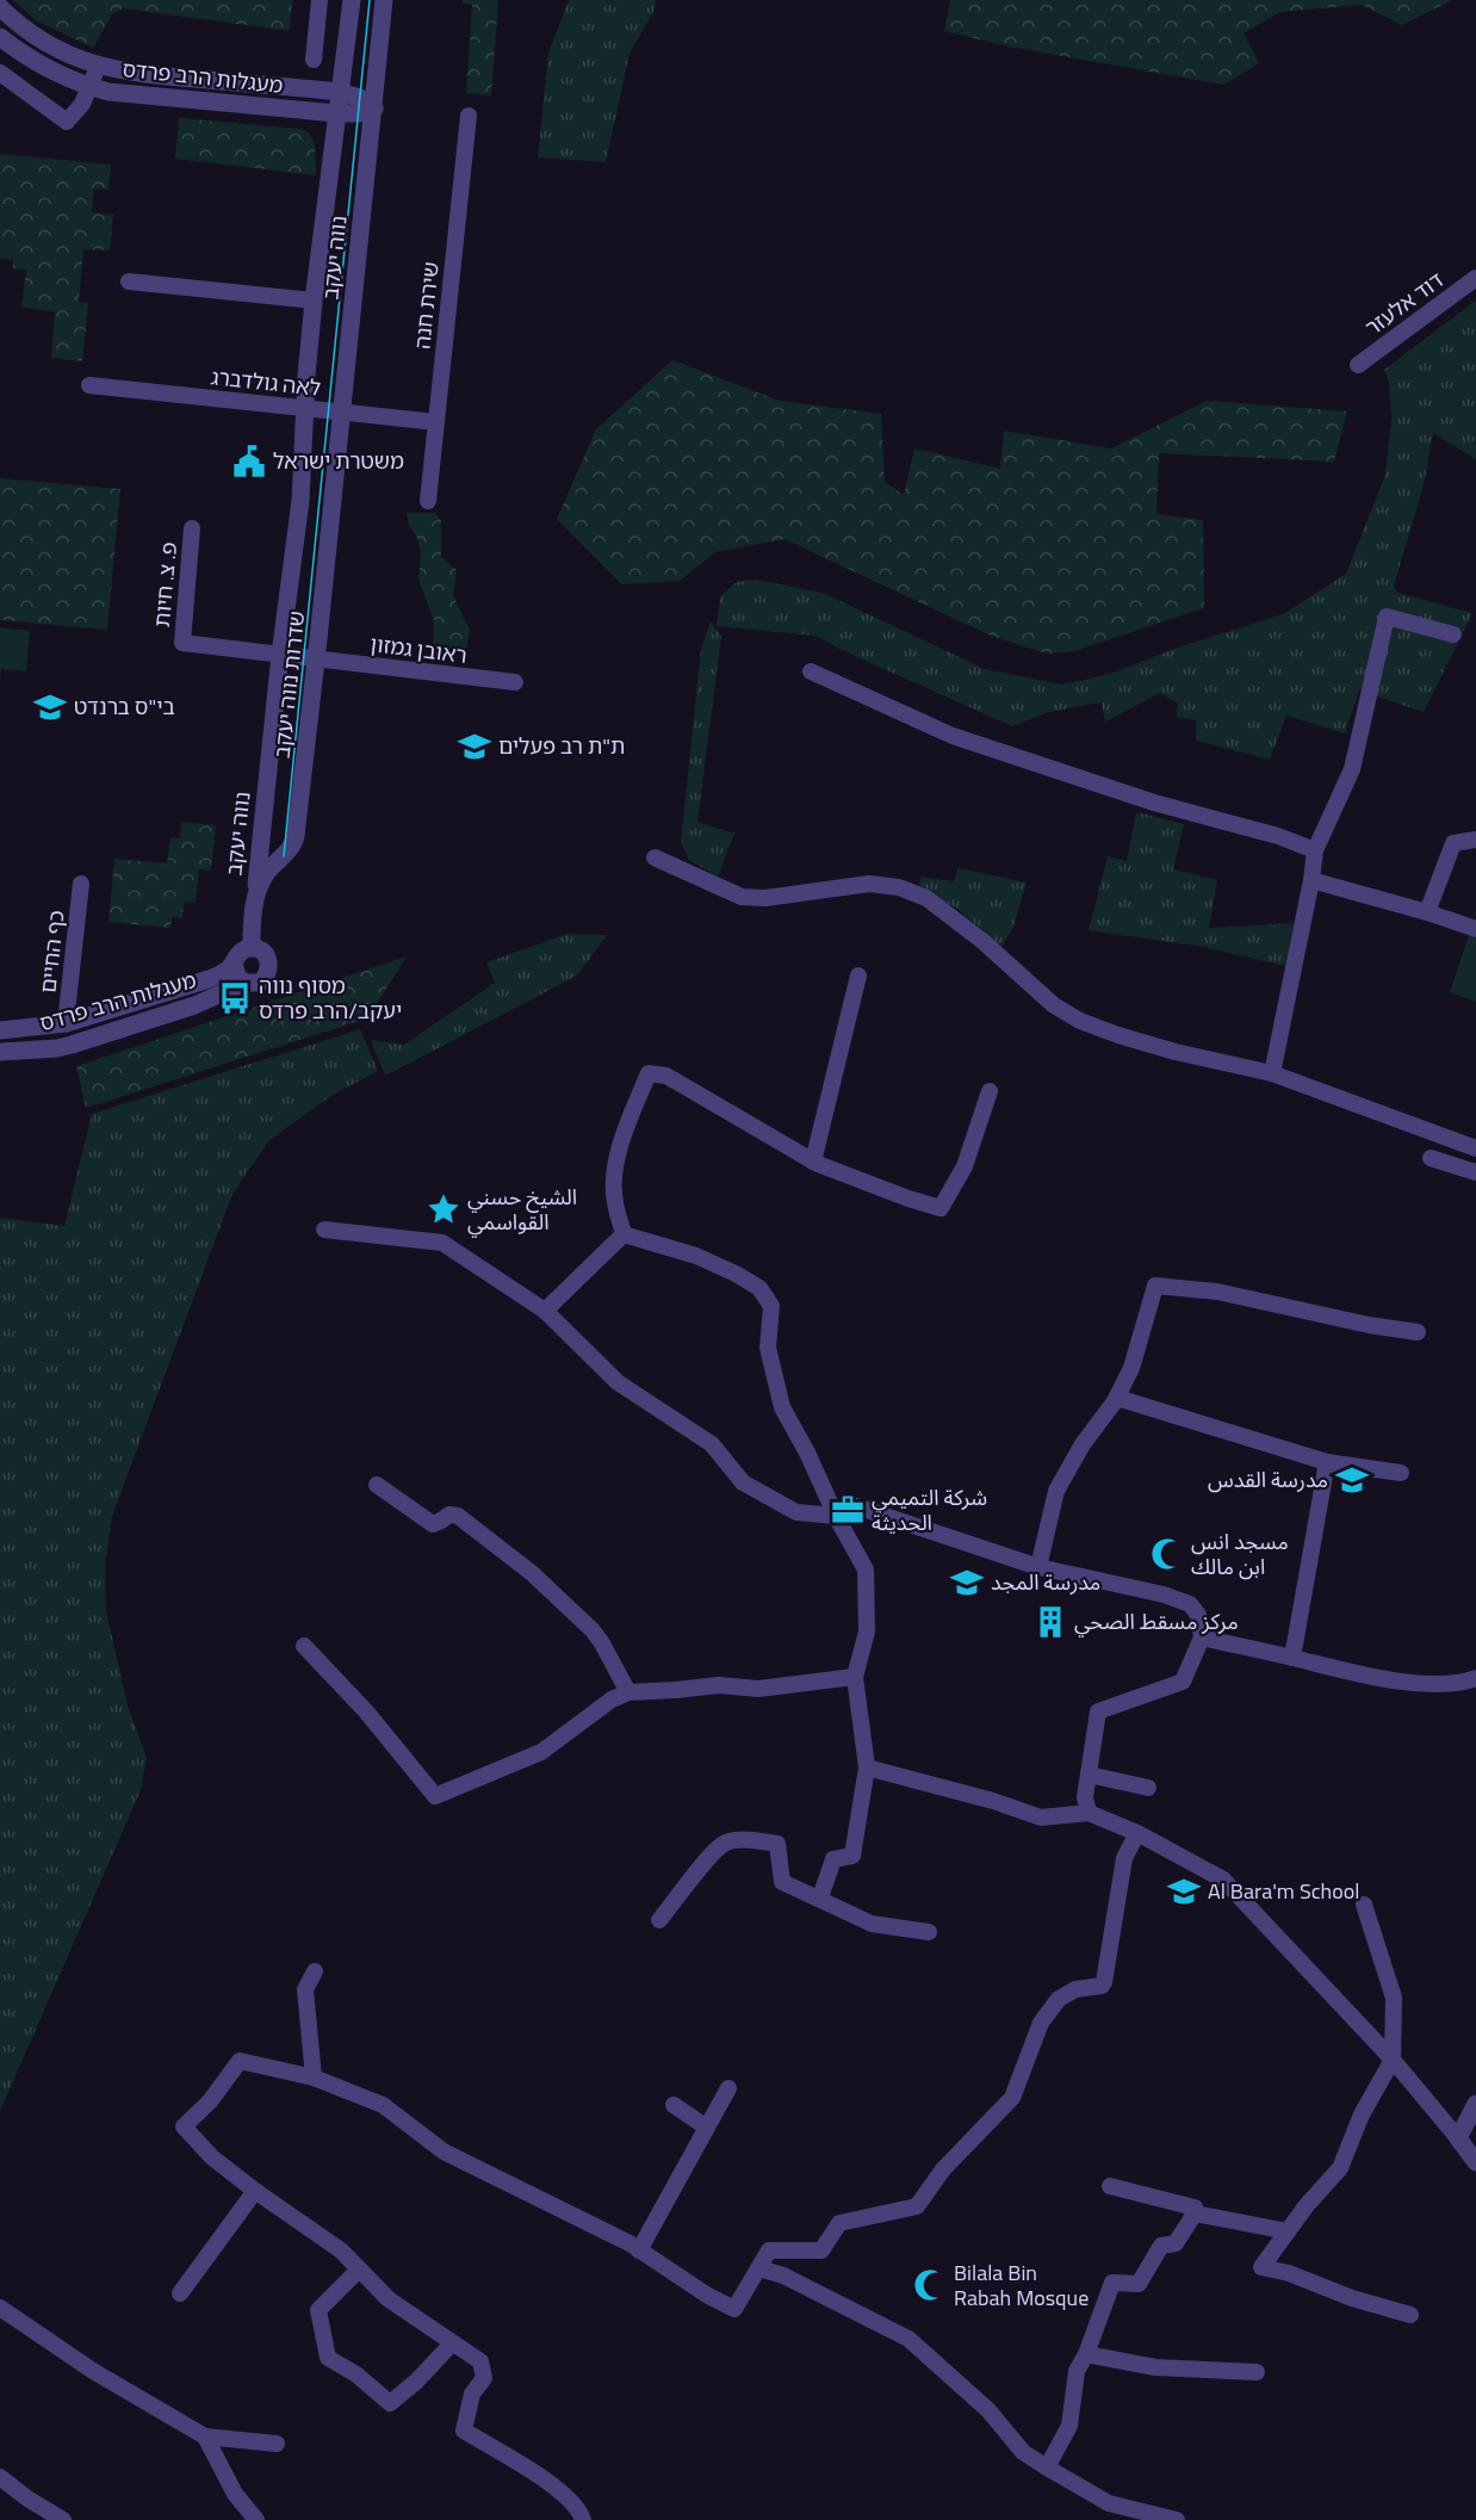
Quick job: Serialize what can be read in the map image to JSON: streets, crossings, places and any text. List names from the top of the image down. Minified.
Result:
{"streets":{"street":["מעגלות הרב פרדס","נווה יעקב","דוד אלעזר","שירת חנה","לאה גולדברג","פ. צ. חיות","ראובן גמזון","שדרות נווה יעקב","כף החיים"]},"crossings":[["מעגלות הרב פרדס","נווה יעקב"],["מעגלות הרב פרדס","שדרות נווה יעקב"],["מעגלות הרב פרדס","כף החיים"],["נווה יעקב","לאה גולדברג"],["נווה יעקב","ראובן גמזון"],["נווה יעקב","שדרות נווה יעקב"],["שירת חנה","לאה גולדברג"],["לאה גולדברג","שדרות נווה יעקב"],["פ. צ. חיות","ראובן גמזון"],["ראובן גמזון","שדרות נווה יעקב"]],"places":{"public building":["משטרת ישראל"],"school or university":["בי\"ס ברנדט","ת\"ת רב פעלים","مدرسة القدس","مدرسة المجد","Al Bara'm School"],"bus stop":["מסוף נווה יעקב/הרב פרדס"],"place":["الشيخ حسني القواسمي"],"office":["شركة التميمي الحديثة"],"mosque":["مسجد انس ابن مالك","Bilala Bin Rabah Mosque"],"building":["مركز مسقط الصحي"]}}
